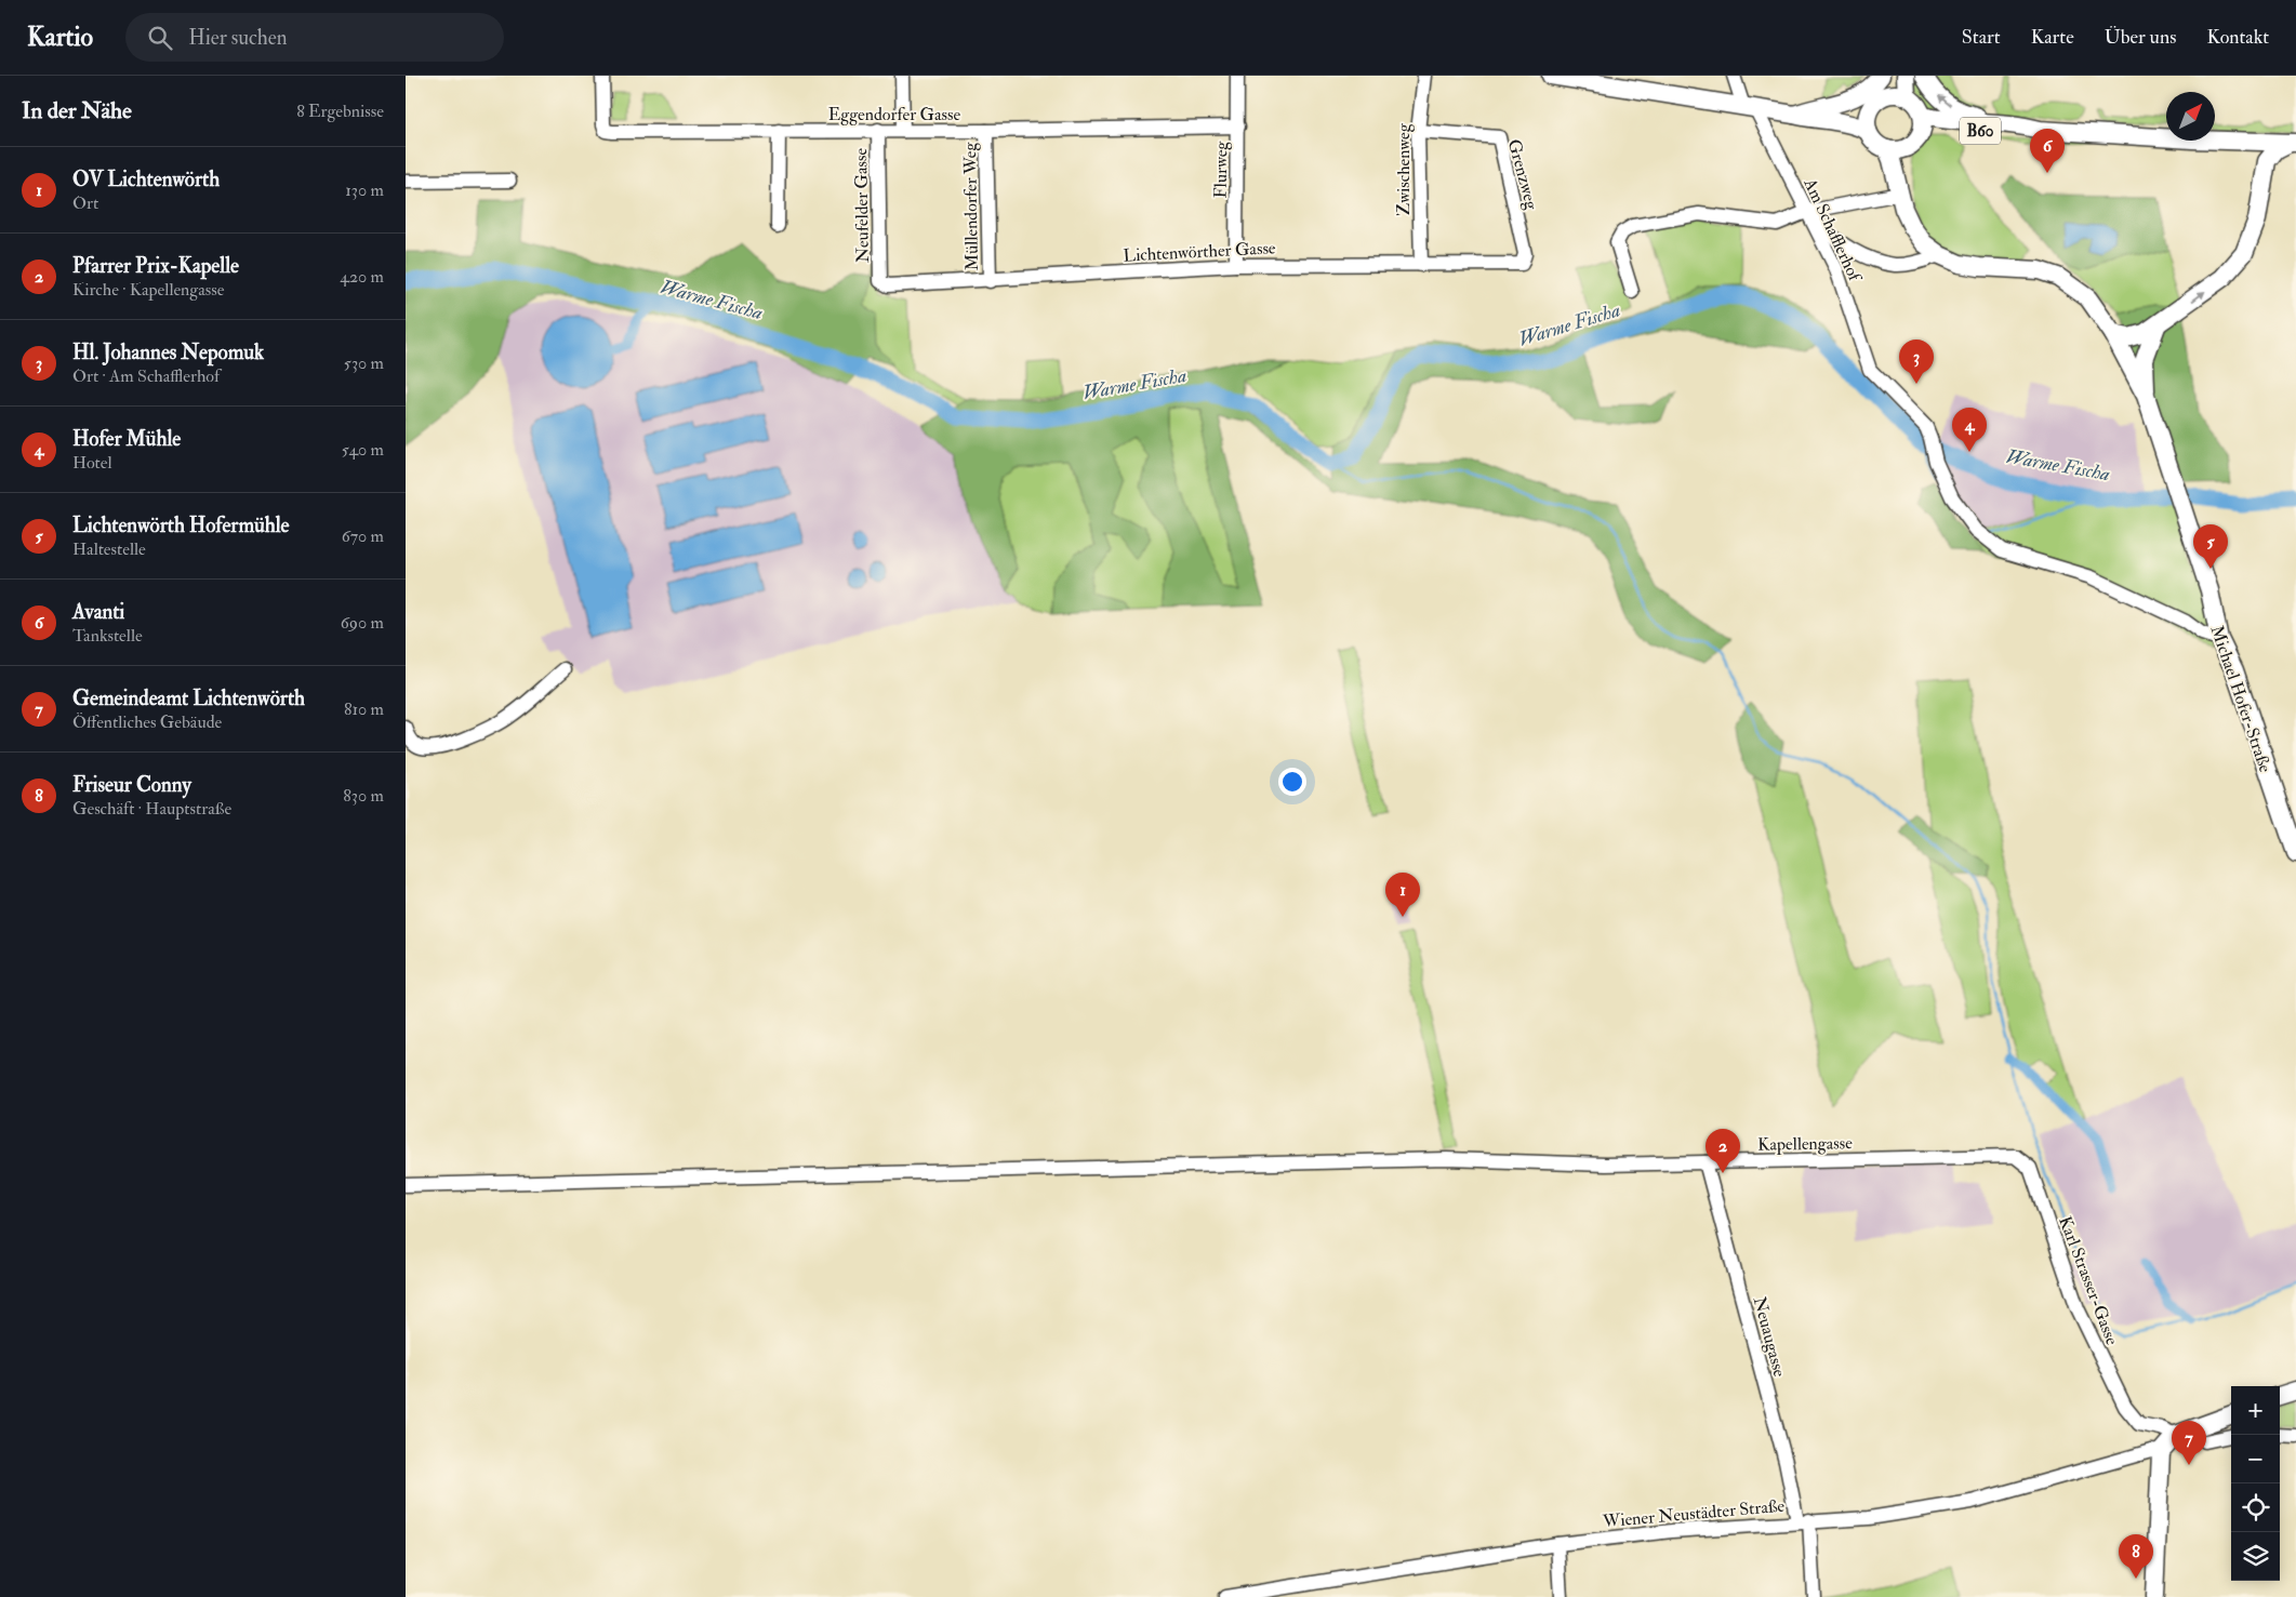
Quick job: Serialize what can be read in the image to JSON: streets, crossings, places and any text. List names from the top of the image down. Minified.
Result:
{"streets":{"main road":["B60","Michael Hofer-Straße"],"street":["Eggendorfer Gasse","Flurweg","Zwischenweg","Grenzweg","Neufelder Gasse","Müllendorfer Weg","Am Schafflerhof","Lichtenwörther Gasse","Kapellengasse","Karl Strasser-Gasse","Neuaugasse","Wiener Neustädter Straße"]},"crossings":[["Eggendorfer Gasse","Flurweg"],["Eggendorfer Gasse","Neufelder Gasse"],["Eggendorfer Gasse","Müllendorfer Weg"],["Flurweg","Lichtenwörther Gasse"],["Zwischenweg","Grenzweg"],["Zwischenweg","Lichtenwörther Gasse"],["Grenzweg","Lichtenwörther Gasse"],["Neufelder Gasse","Lichtenwörther Gasse"],["Müllendorfer Weg","Lichtenwörther Gasse"],["Am Schafflerhof","Michael Hofer-Straße"],["Kapellengasse","Karl Strasser-Gasse"],["Kapellengasse","Neuaugasse"],["Neuaugasse","Wiener Neustädter Straße"]],"water":["Warme Fischa"],"north":"top right","page":{"header":"Kartio","search":"Hier suchen","nav":["Start","Karte","Über uns","Kontakt"],"heading":["In der Nähe","8 Ergebnisse"],"pins":["6","3","4","5","1","2","7","8"],"list":[{"mark":"1","name":"OV Lichtenwörth","note":"Ort","value":"130 m"},{"mark":"2","name":"Pfarrer Prix-Kapelle","note":"Kirche · Kapellengasse","value":"420 m"},{"mark":"3","name":"Hl. Johannes Nepomuk","note":"Ort · Am Schafflerhof","value":"530 m"},{"mark":"4","name":"Hofer Mühle","note":"Hotel","value":"540 m"},{"mark":"5","name":"Lichtenwörth Hofermühle","note":"Haltestelle","value":"670 m"},{"mark":"6","name":"Avanti","note":"Tankstelle","value":"690 m"},{"mark":"7","name":"Gemeindeamt Lichtenwörth","note":"Öffentliches Gebäude","value":"810 m"},{"mark":"8","name":"Friseur Conny","note":"Geschäft · Hauptstraße","value":"830 m"}],"map_buttons":["+","−"]}}
